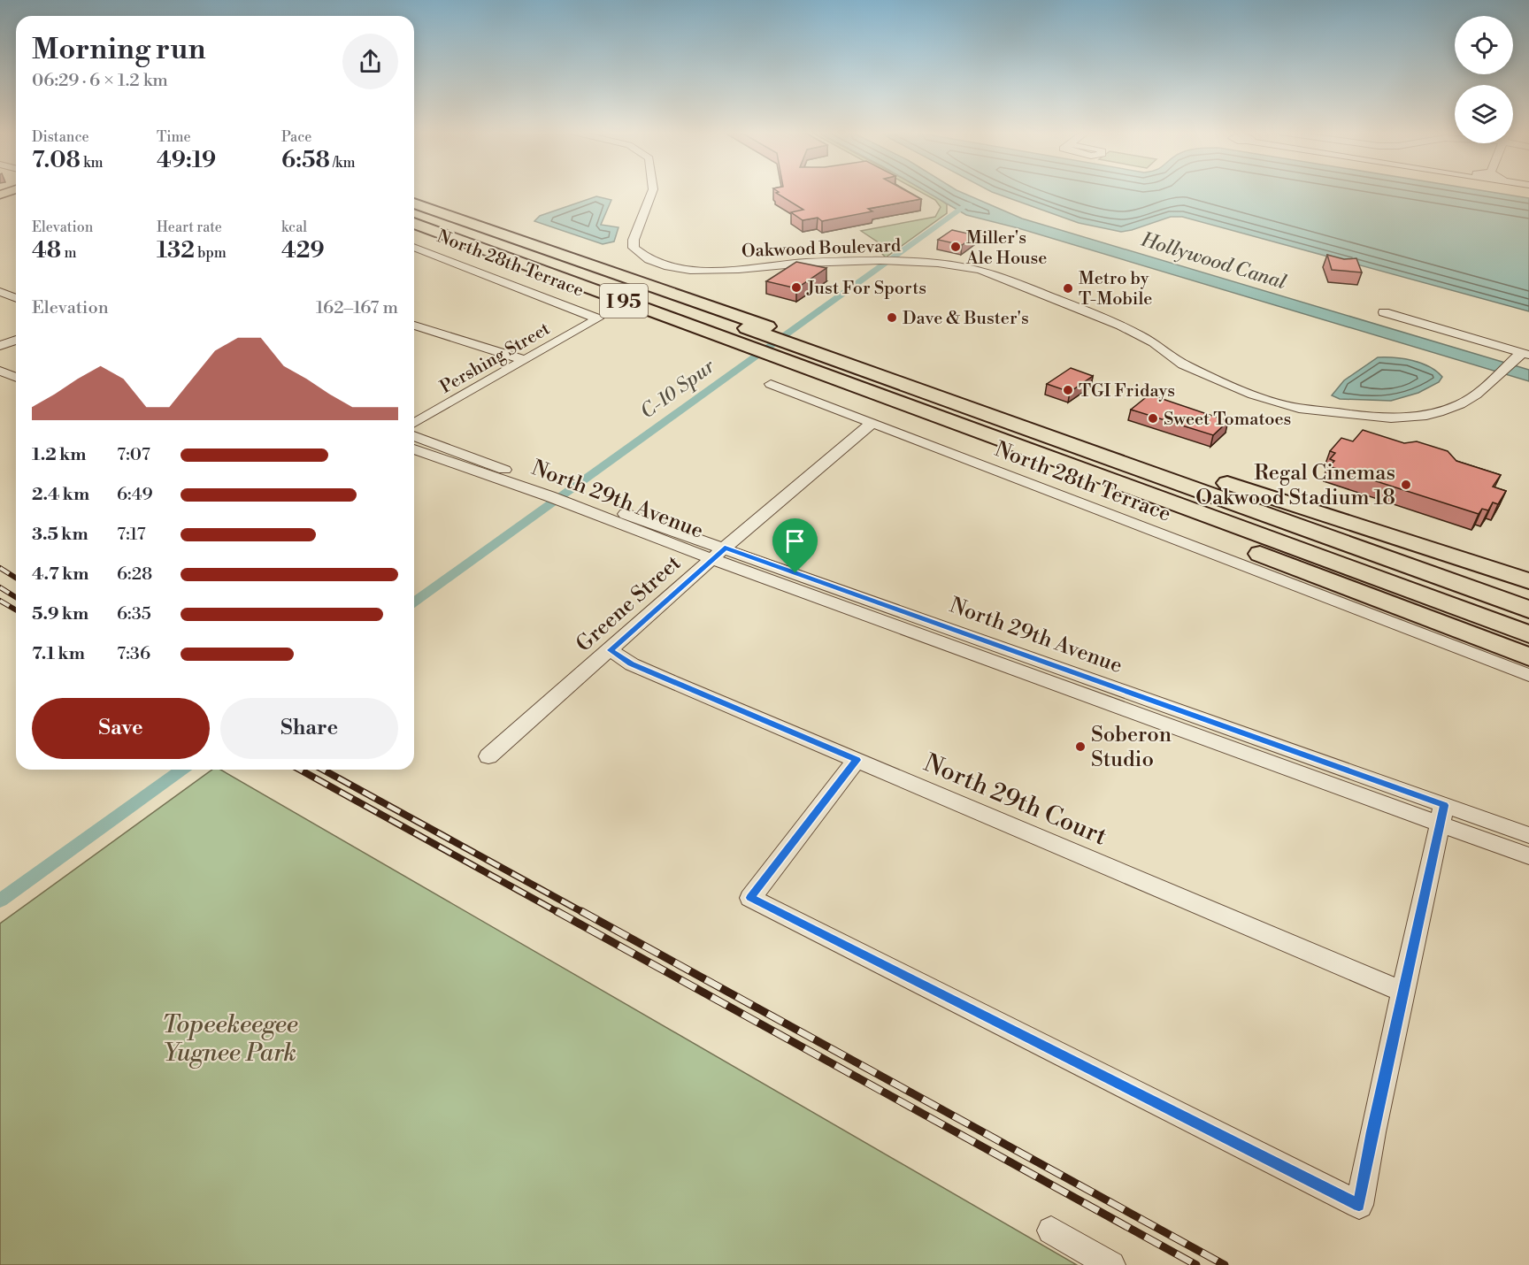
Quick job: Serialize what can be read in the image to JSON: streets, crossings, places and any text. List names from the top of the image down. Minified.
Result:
{"streets":{"highway":["I 95"],"street":["Oakwood Boulevard","North 28th Terrace","Pershing Street","North 29th Avenue","Greene Street","North 29th Court"]},"crossings":[["North 28th Terrace","Pershing Street"],["North 28th Terrace","Greene Street"],["North 29th Avenue","Greene Street"],["Greene Street","North 29th Court"]],"water":["Hollywood Canal","C-10 Spur"],"parks":["Topeekeegee Yugnee Park"],"places":["Miller's Ale House","Just For Sports","Metro by T-Mobile","Dave & Buster's","TGI Fridays","Sweet Tomatoes","Regal Cinemas Oakwood Stadium 18","Soberon Studio"],"page":{"heading":["Morning run","06:29 · 6 × 1.2 km"],"stats":[["Distance","7.08 km"],["Time","49:19"],["Pace","6:58 /km"],["Elevation","48 m"],["Heart rate","132 bpm"],["kcal","429"]],"chart":["Elevation","162–167 m"],"list":[{"name":"1.2 km","note":"7:07"},{"name":"2.4 km","note":"6:49"},{"name":"3.5 km","note":"7:17"},{"name":"4.7 km","note":"6:28"},{"name":"5.9 km","note":"6:35"},{"name":"7.1 km","note":"7:36"}],"buttons":["Save","Share"]}}
